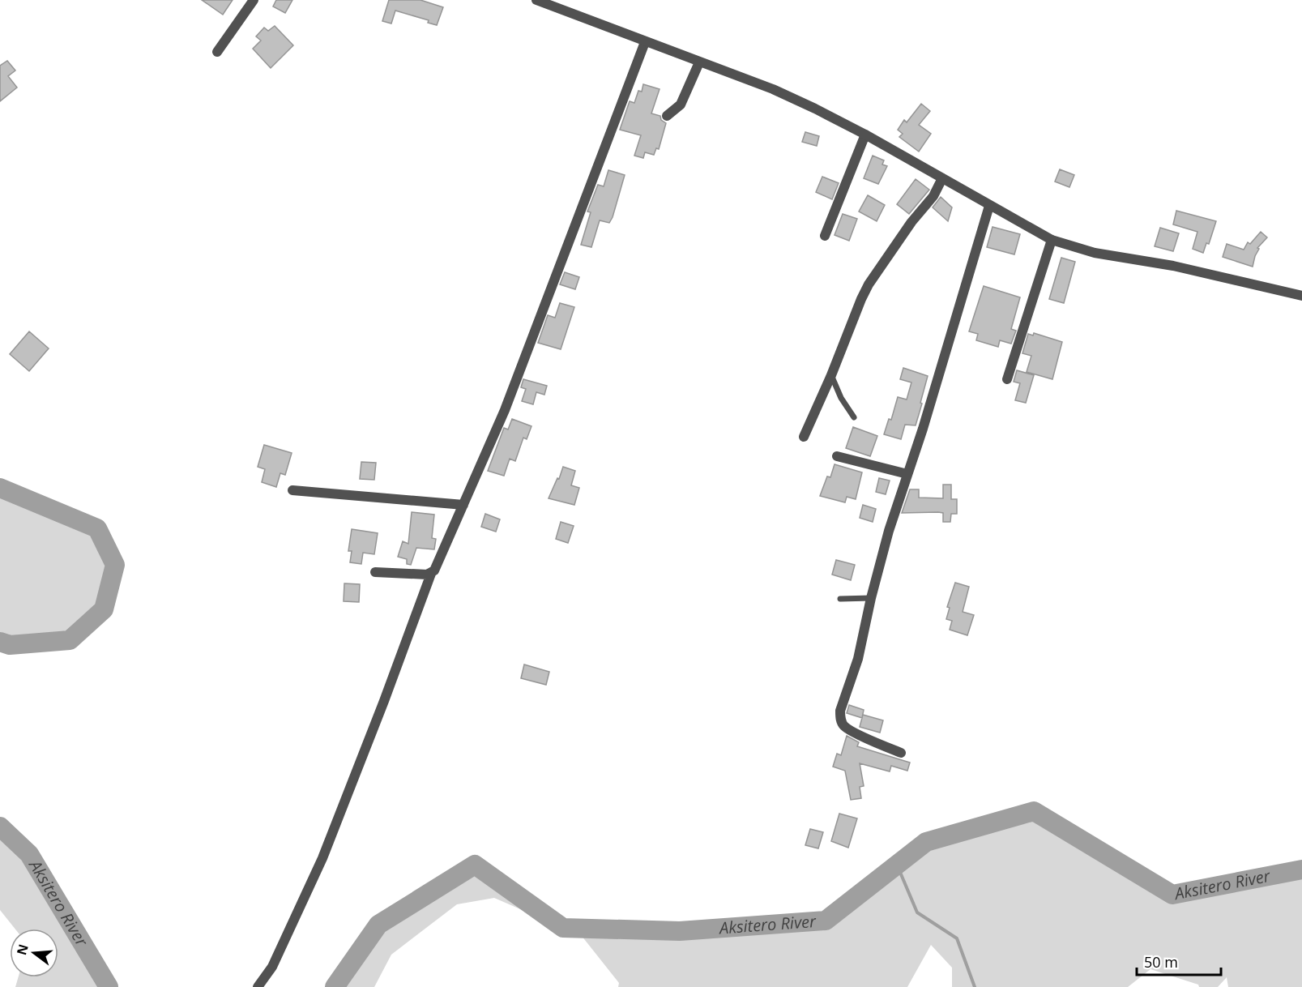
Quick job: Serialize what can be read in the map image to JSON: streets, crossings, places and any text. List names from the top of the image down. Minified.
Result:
{"water":["Aksitero River"],"scale_bar":"50 m","north":"left"}
